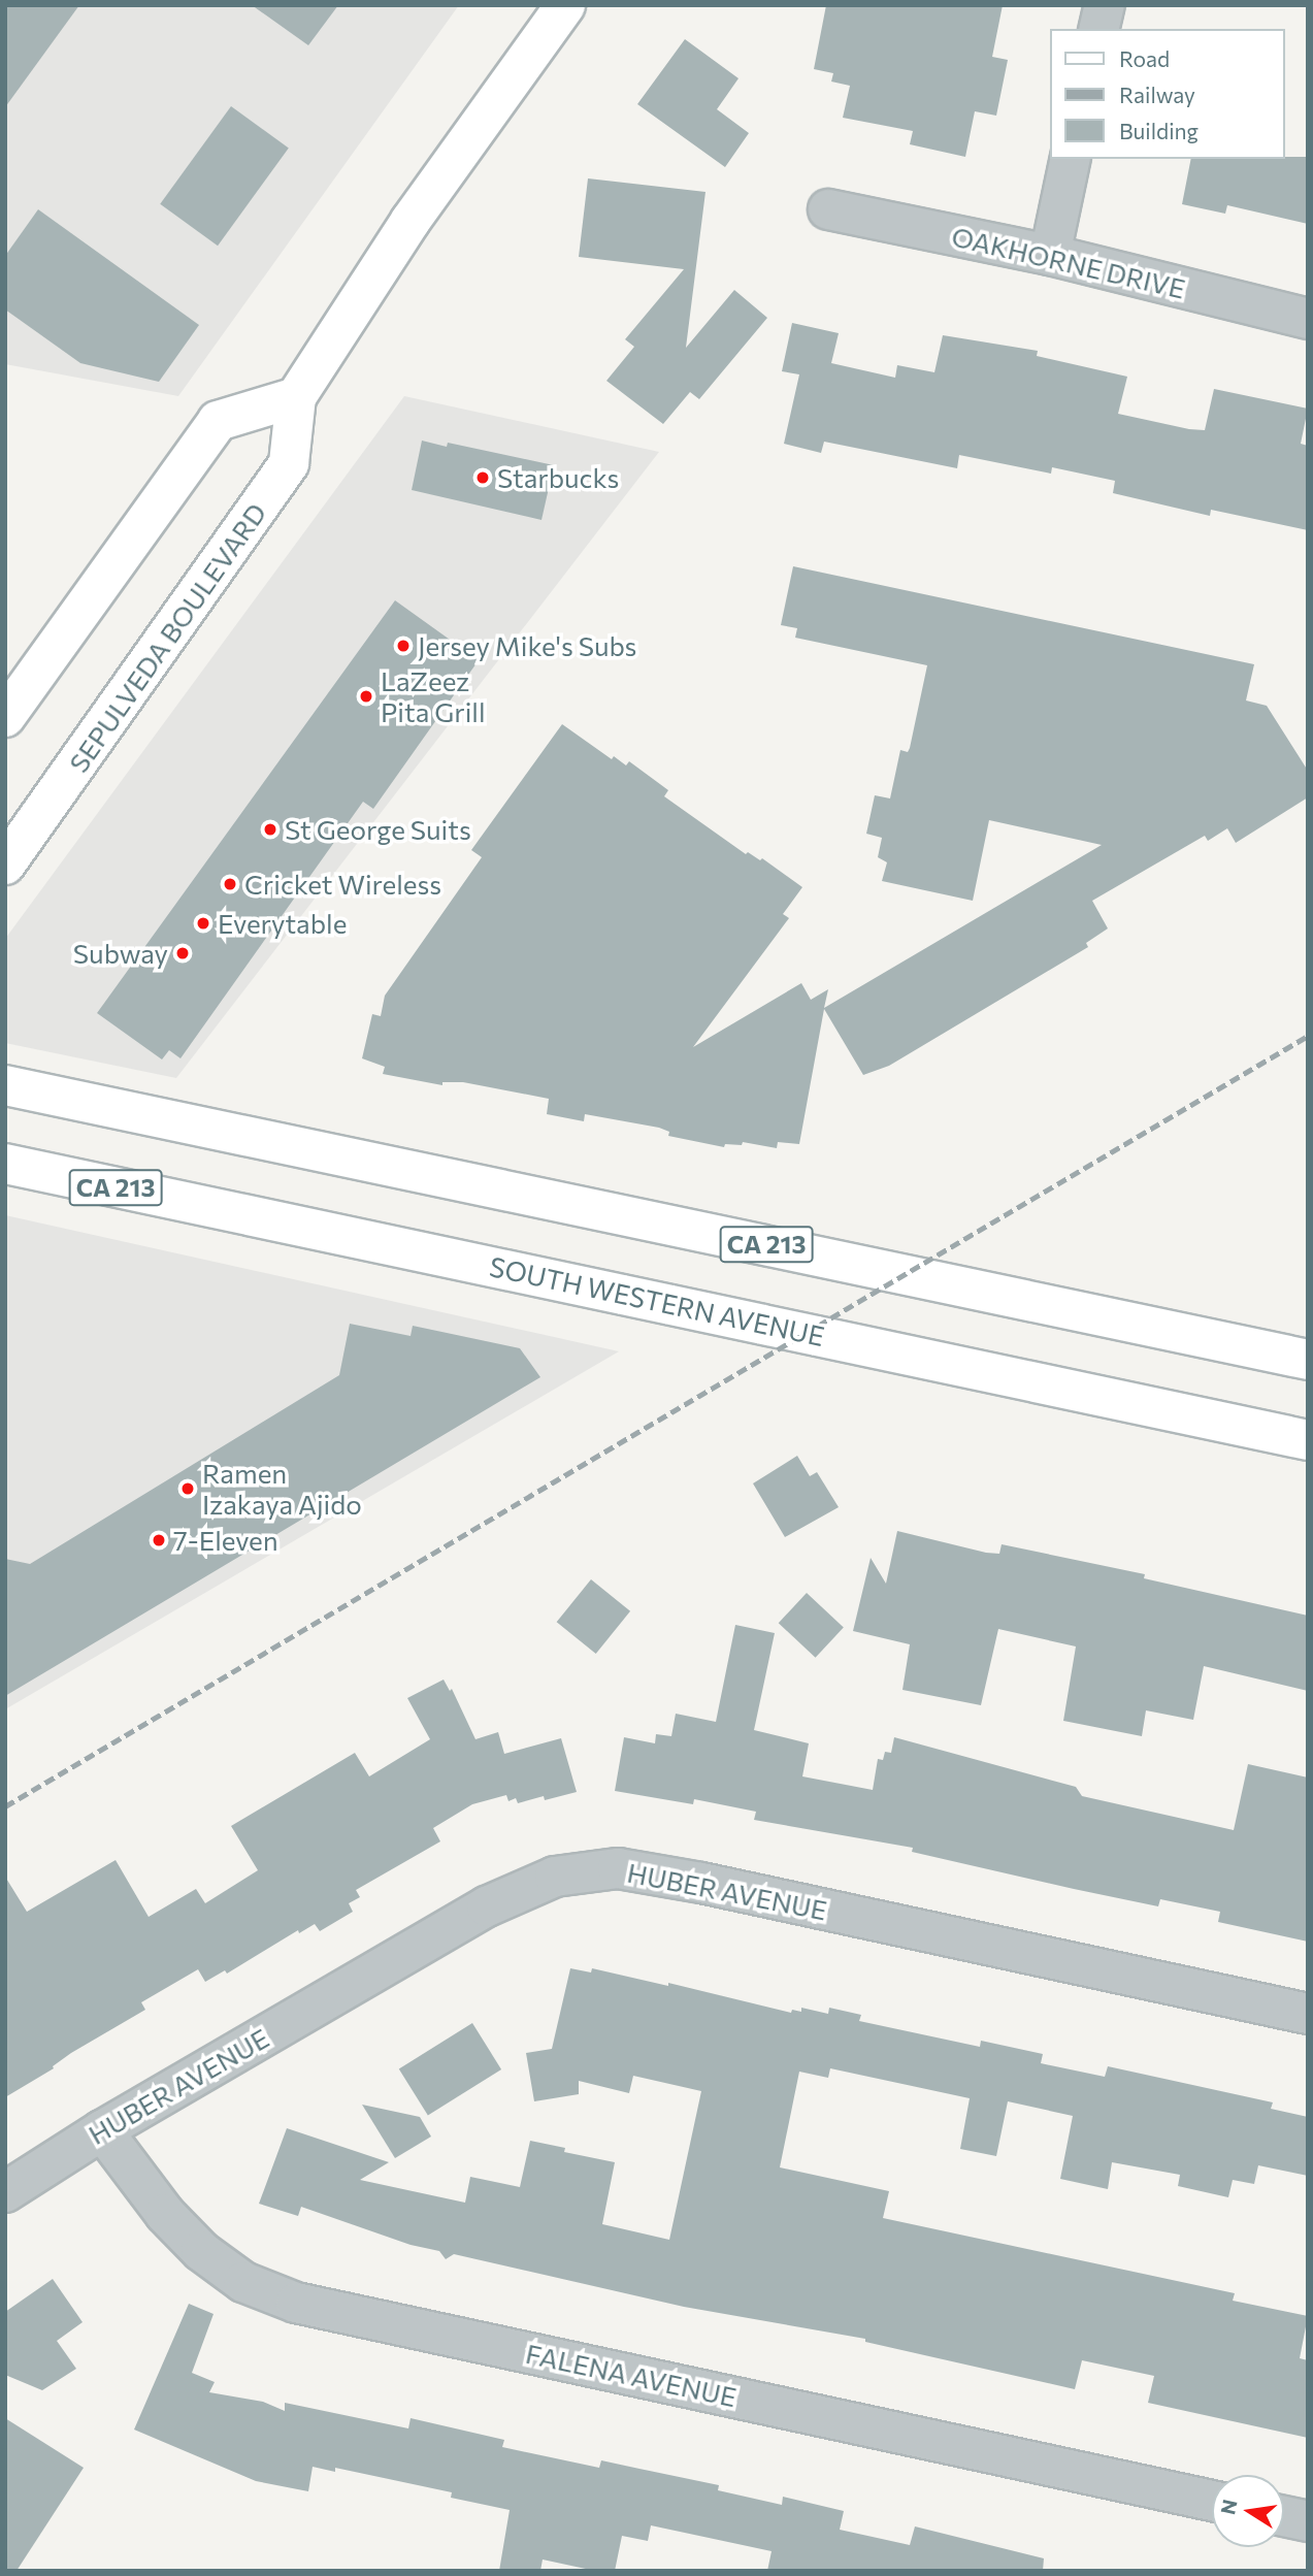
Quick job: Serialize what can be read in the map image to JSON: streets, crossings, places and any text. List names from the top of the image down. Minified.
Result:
{"streets":{"main road":["SEPULVEDA BOULEVARD","CA 213","SOUTH WESTERN AVENUE"],"street":["OAKHORNE DRIVE","HUBER AVENUE","FALENA AVENUE"]},"crossings":[["HUBER AVENUE","FALENA AVENUE"]],"places":["Starbucks","Jersey Mike's Subs","LaZeez Pita Grill","St George Suits","Cricket Wireless","Everytable","Subway","Ramen Izakaya Ajido","7-Eleven"],"legend":["Road","Railway","Building"],"north":"left"}
